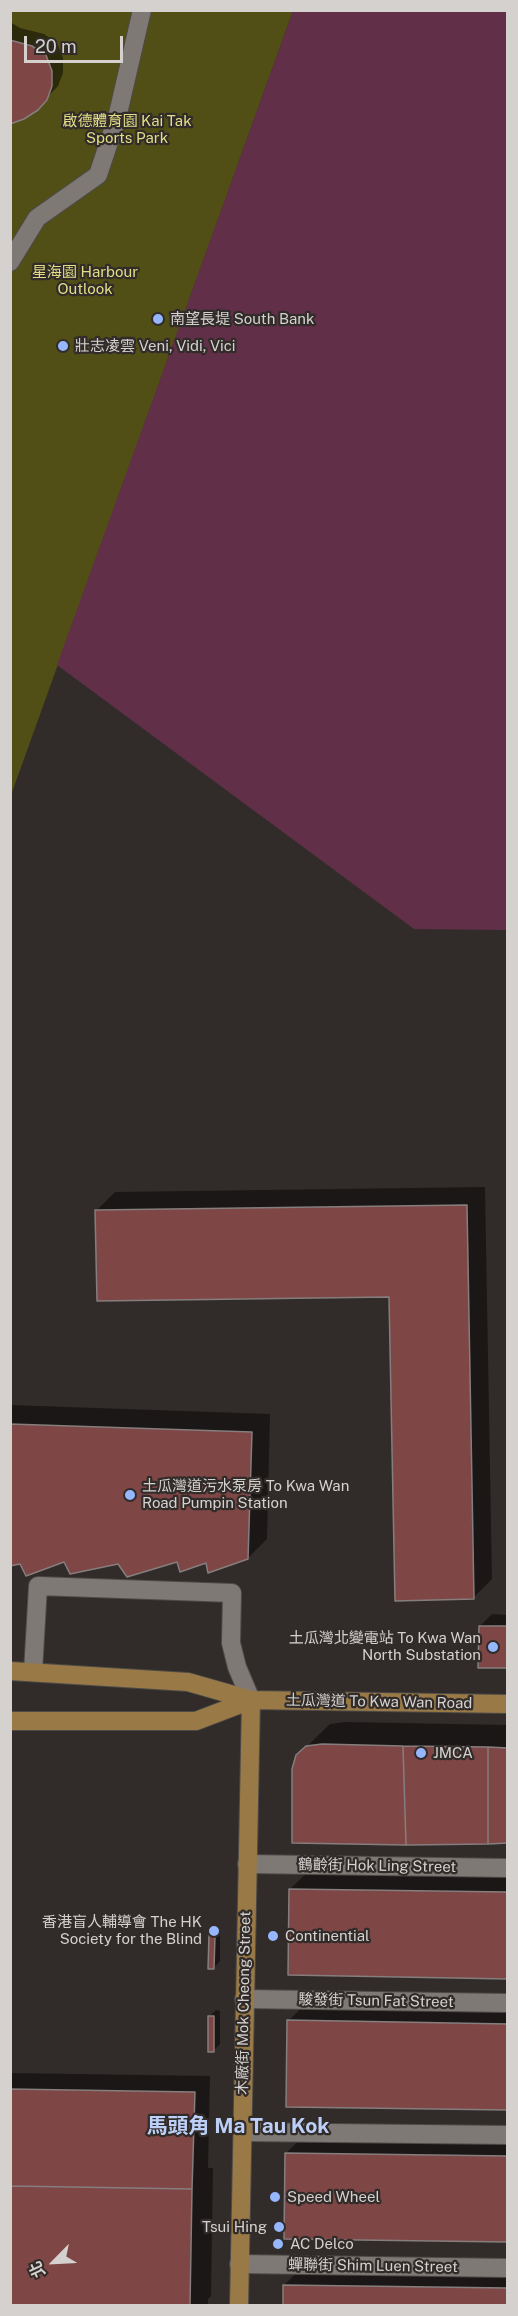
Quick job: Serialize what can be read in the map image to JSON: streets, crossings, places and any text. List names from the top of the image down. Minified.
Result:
{"streets":{"main road":["土瓜灣道 To Kwa Wan Road","木廠街 Mok Cheong Street"],"street":["鶴齡街 Hok Ling Street","駿發街 Tsun Fat Street","蟬聯街 Shim Luen Street"]},"crossings":[["土瓜灣道 To Kwa Wan Road","木廠街 Mok Cheong Street"],["鶴齡街 Hok Ling Street","木廠街 Mok Cheong Street"],["駿發街 Tsun Fat Street","木廠街 Mok Cheong Street"],["木廠街 Mok Cheong Street","蟬聯街 Shim Luen Street"]],"districts":["馬頭角 Ma Tau Kok"],"parks":["啟德體育園 Kai Tak Sports Park","星海園 Harbour Outlook"],"places":["南望長堤 South Bank","壯志凌雲 Veni, Vidi, Vici","土瓜灣道污水泵房 To Kwa Wan Road Pumpin Station","土瓜灣北變電站 To Kwa Wan North Substation","JMCA","香港盲人輔導會 The HK Society for the Blind","Continential","Speed Wheel","Tsui Hing","AC Delco"],"scale_bar":"20 m","north":"bottom left"}
